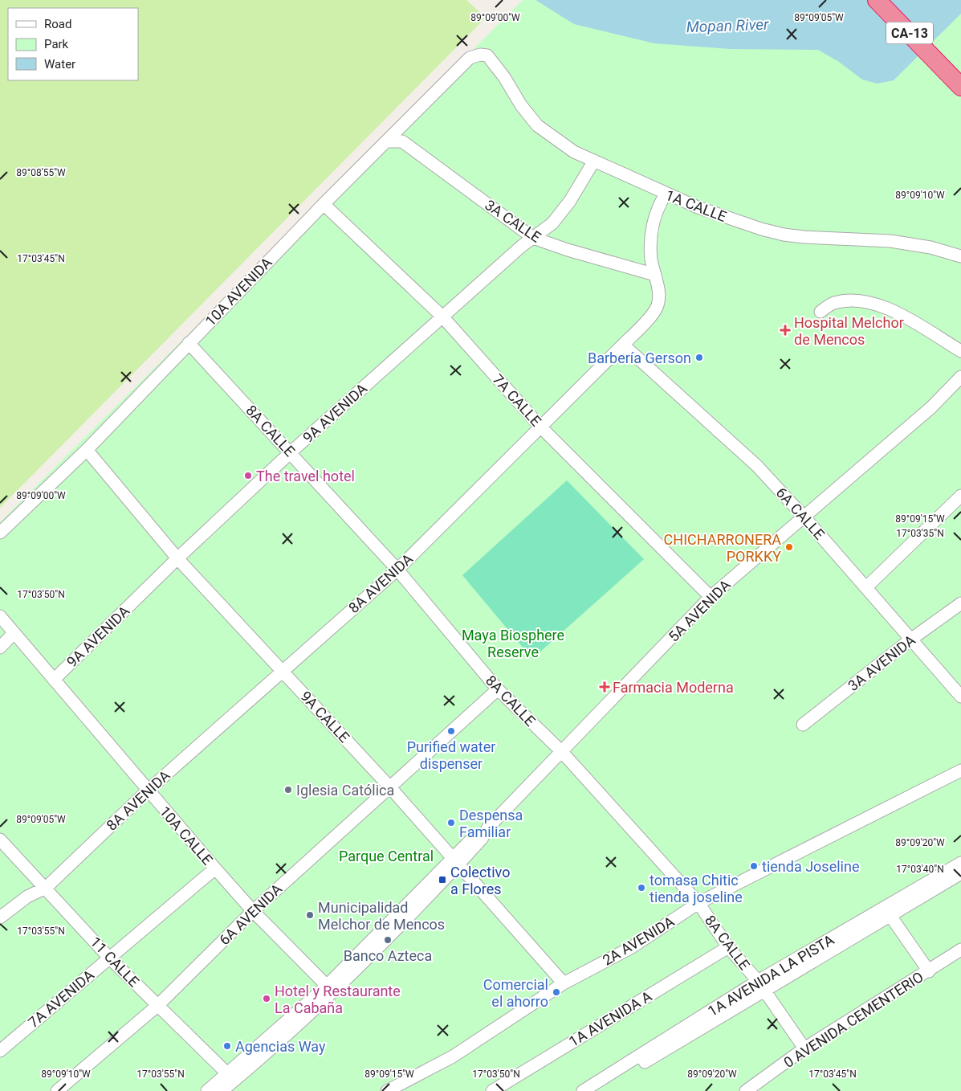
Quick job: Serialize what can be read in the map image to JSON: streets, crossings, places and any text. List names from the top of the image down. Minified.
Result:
{"streets":{"highway":["CA-13"],"street":["1A CALLE","3A CALLE","10A AVENIDA","7A CALLE","9A AVENIDA","8A CALLE","6A CALLE","8A AVENIDA","5A AVENIDA","3A AVENIDA","9A CALLE","10A CALLE","6A AVENIDA","2A AVENIDA","11 CALLE","1A AVENIDA LA PISTA","7A AVENIDA","1A AVENIDA A","0 AVENIDA CEMENTERIO"]},"crossings":[["1A CALLE","10A AVENIDA"],["1A CALLE","9A AVENIDA"],["1A CALLE","8A AVENIDA"],["3A CALLE","10A AVENIDA"],["3A CALLE","9A AVENIDA"],["3A CALLE","8A AVENIDA"],["10A AVENIDA","7A CALLE"],["10A AVENIDA","8A CALLE"],["10A AVENIDA","9A CALLE"],["7A CALLE","9A AVENIDA"],["7A CALLE","8A AVENIDA"],["7A CALLE","5A AVENIDA"],["9A AVENIDA","8A CALLE"],["9A AVENIDA","9A CALLE"],["9A AVENIDA","10A CALLE"],["8A CALLE","8A AVENIDA"],["8A CALLE","5A AVENIDA"],["8A CALLE","6A AVENIDA"],["8A CALLE","2A AVENIDA"],["8A CALLE","1A AVENIDA LA PISTA"],["8A CALLE","1A AVENIDA A"],["8A CALLE","0 AVENIDA CEMENTERIO"],["6A CALLE","8A AVENIDA"],["6A CALLE","5A AVENIDA"],["6A CALLE","3A AVENIDA"],["8A AVENIDA","9A CALLE"],["8A AVENIDA","10A CALLE"],["8A AVENIDA","11 CALLE"],["5A AVENIDA","9A CALLE"],["5A AVENIDA","10A CALLE"],["5A AVENIDA","11 CALLE"],["9A CALLE","6A AVENIDA"],["9A CALLE","2A AVENIDA"],["10A CALLE","6A AVENIDA"],["10A CALLE","7A AVENIDA"],["6A AVENIDA","11 CALLE"],["11 CALLE","7A AVENIDA"]],"water":["Mopan River"],"parks":["Maya Biosphere Reserve","Parque Central"],"places":{"health":["Hospital Melchor de Mencos","Farmacia Moderna"],"other":["Barbería Gerson","The travel hotel","CHICHARRONERA PORKKY","Purified water dispenser","Iglesia Católica","Despensa Familiar","tienda Joseline","tomasa Chitic tienda joseline","Municipalidad Melchor de Mencos","Banco Azteca","Comercial el ahorro","Hotel y Restaurante La Cabaña","Agencias Way"],"transit":["Colectivo a Flores"]},"legend":["Road","Park","Water"],"coordinates":["89°09'00\"W","89°09'05\"W","89°08'55\"W","89°09'10\"W","17°03'45\"N","89°09'15\"W","17°03'35\"N","17°03'50\"N","89°09'20\"W","17°03'40\"N","17°03'55\"N"]}
